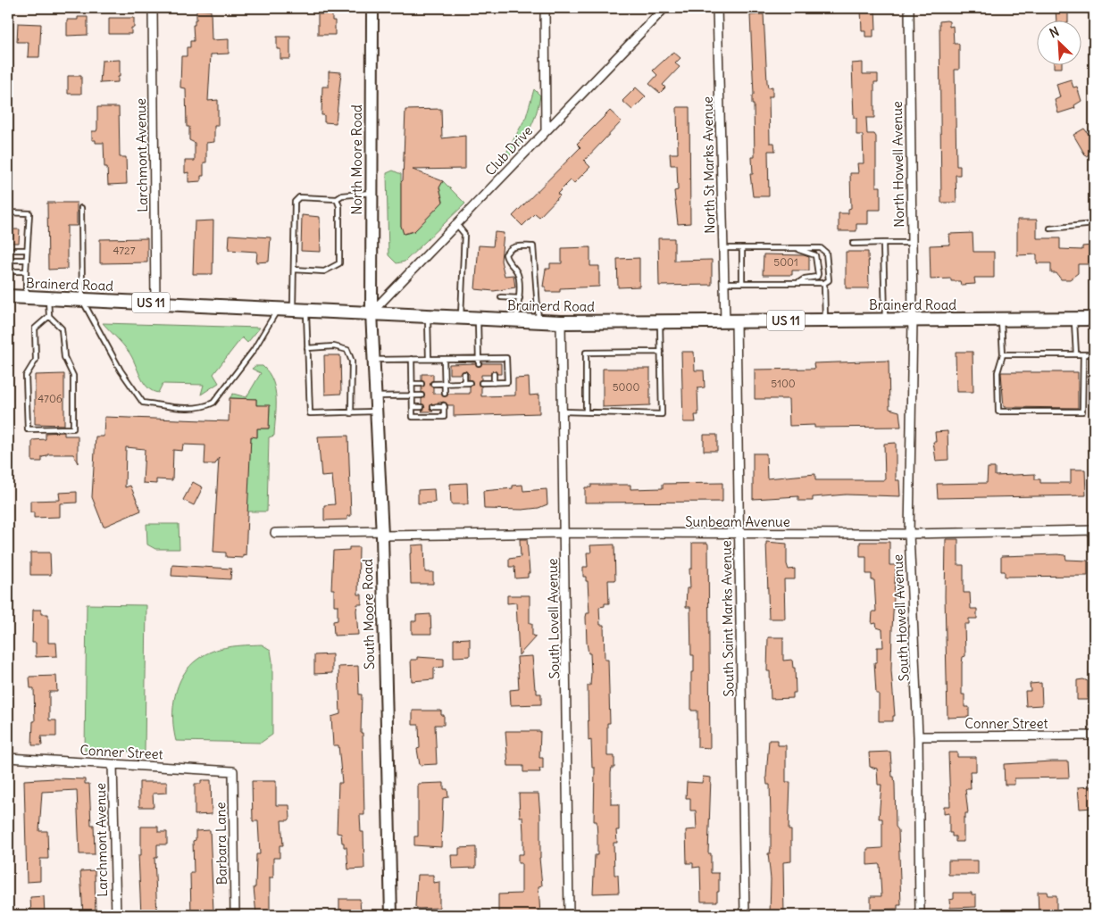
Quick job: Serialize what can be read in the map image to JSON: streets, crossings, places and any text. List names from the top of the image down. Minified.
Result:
{"streets":{"main road":["North Moore Road","Brainerd Road","US 11","South Moore Road"],"street":["Club Drive","Larchmont Avenue","North Howell Avenue","North St Marks Avenue","Sunbeam Avenue","South Howell Avenue","South Lovell Avenue","South Saint Marks Avenue","Conner Street","Barbara Lane"]},"crossings":[["Club Drive","North Moore Road"],["Club Drive","Brainerd Road"],["Club Drive","South Moore Road"],["Larchmont Avenue","Brainerd Road"],["Larchmont Avenue","Conner Street"],["North Moore Road","Brainerd Road"],["North Moore Road","South Moore Road"],["North Howell Avenue","Brainerd Road"],["North Howell Avenue","South Howell Avenue"],["North St Marks Avenue","Brainerd Road"],["North St Marks Avenue","South Saint Marks Avenue"],["Brainerd Road","South Moore Road"],["Brainerd Road","South Howell Avenue"],["Brainerd Road","South Lovell Avenue"],["Brainerd Road","South Saint Marks Avenue"],["Sunbeam Avenue","South Moore Road"],["Sunbeam Avenue","South Howell Avenue"],["Sunbeam Avenue","South Lovell Avenue"],["Sunbeam Avenue","South Saint Marks Avenue"],["South Howell Avenue","Conner Street"],["Conner Street","Barbara Lane"]],"house_numbers":["4727","5001","5100","5000","4706"],"north":"top left"}
